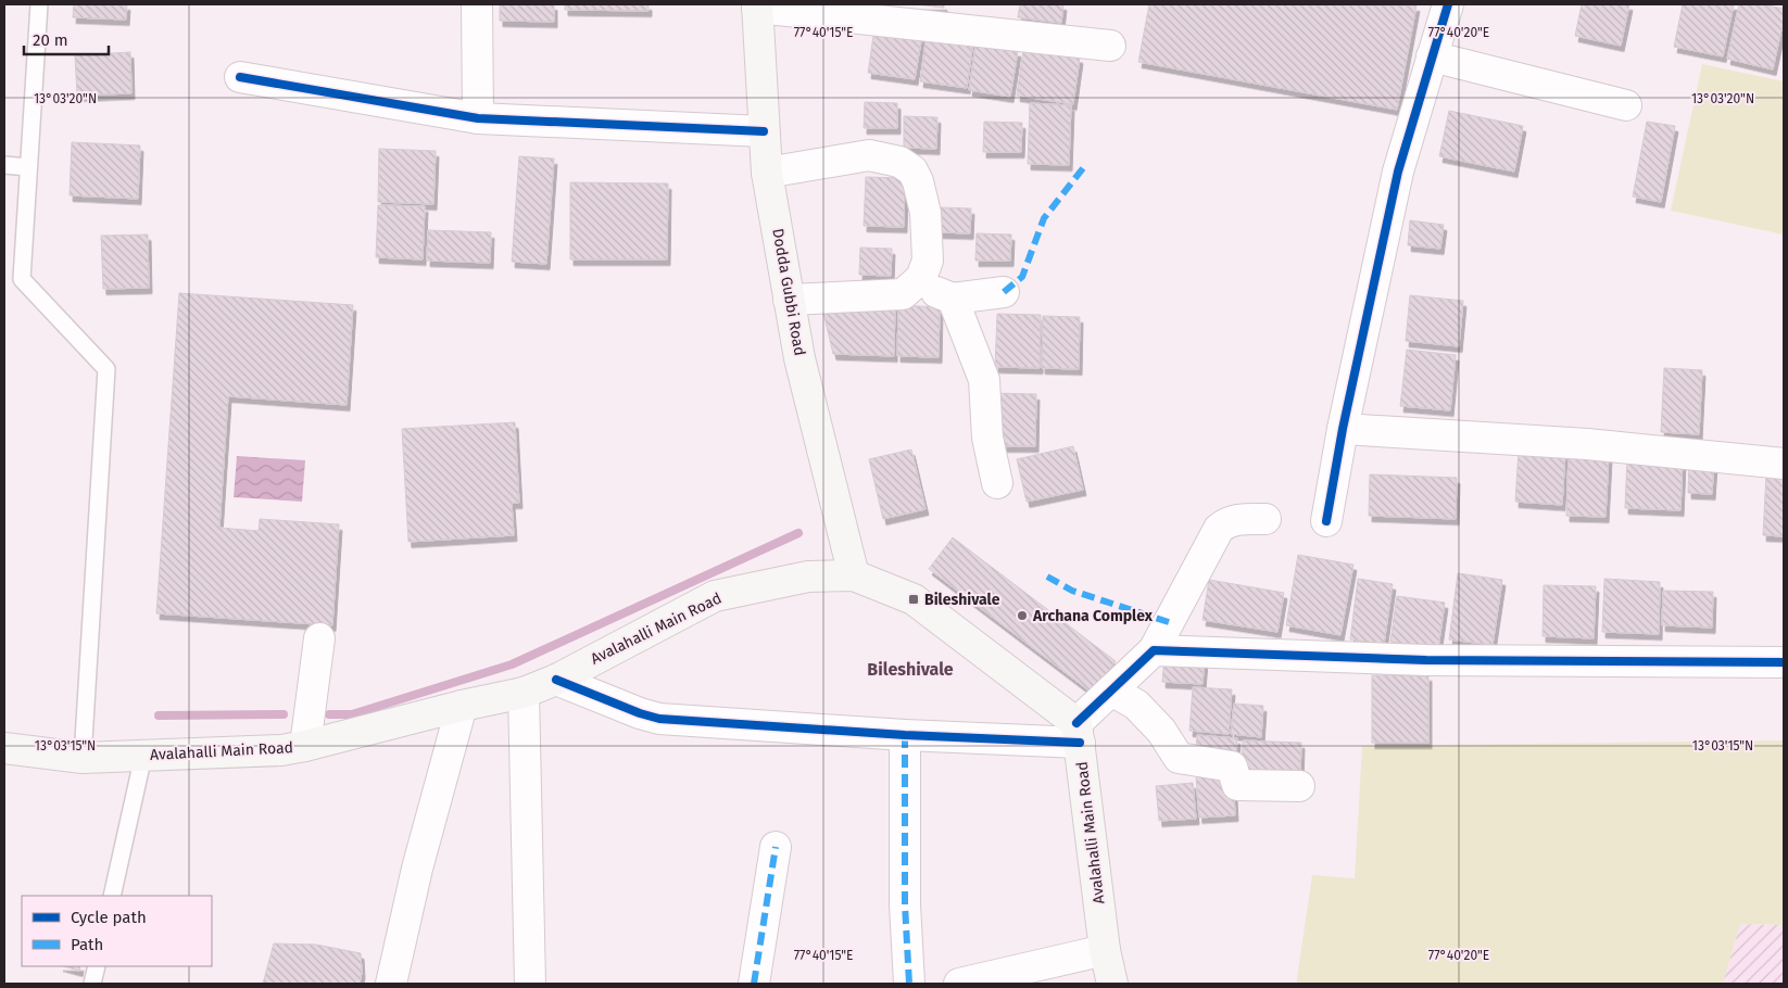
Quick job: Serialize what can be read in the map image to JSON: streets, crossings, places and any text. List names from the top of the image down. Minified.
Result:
{"streets":{"main road":["Dodda Gubbi Road","Avalahalli Main Road"]},"crossings":[["Dodda Gubbi Road","Avalahalli Main Road"]],"districts":["Bileshivale"],"places":{"transit":["Bileshivale"],"other":["Archana Complex"]},"legend":["Cycle path","Path"],"scale_bar":"20 m","coordinates":["77°40'15\"E","77°40'20\"E","13°03'20\"N","13°03'15\"N"]}
